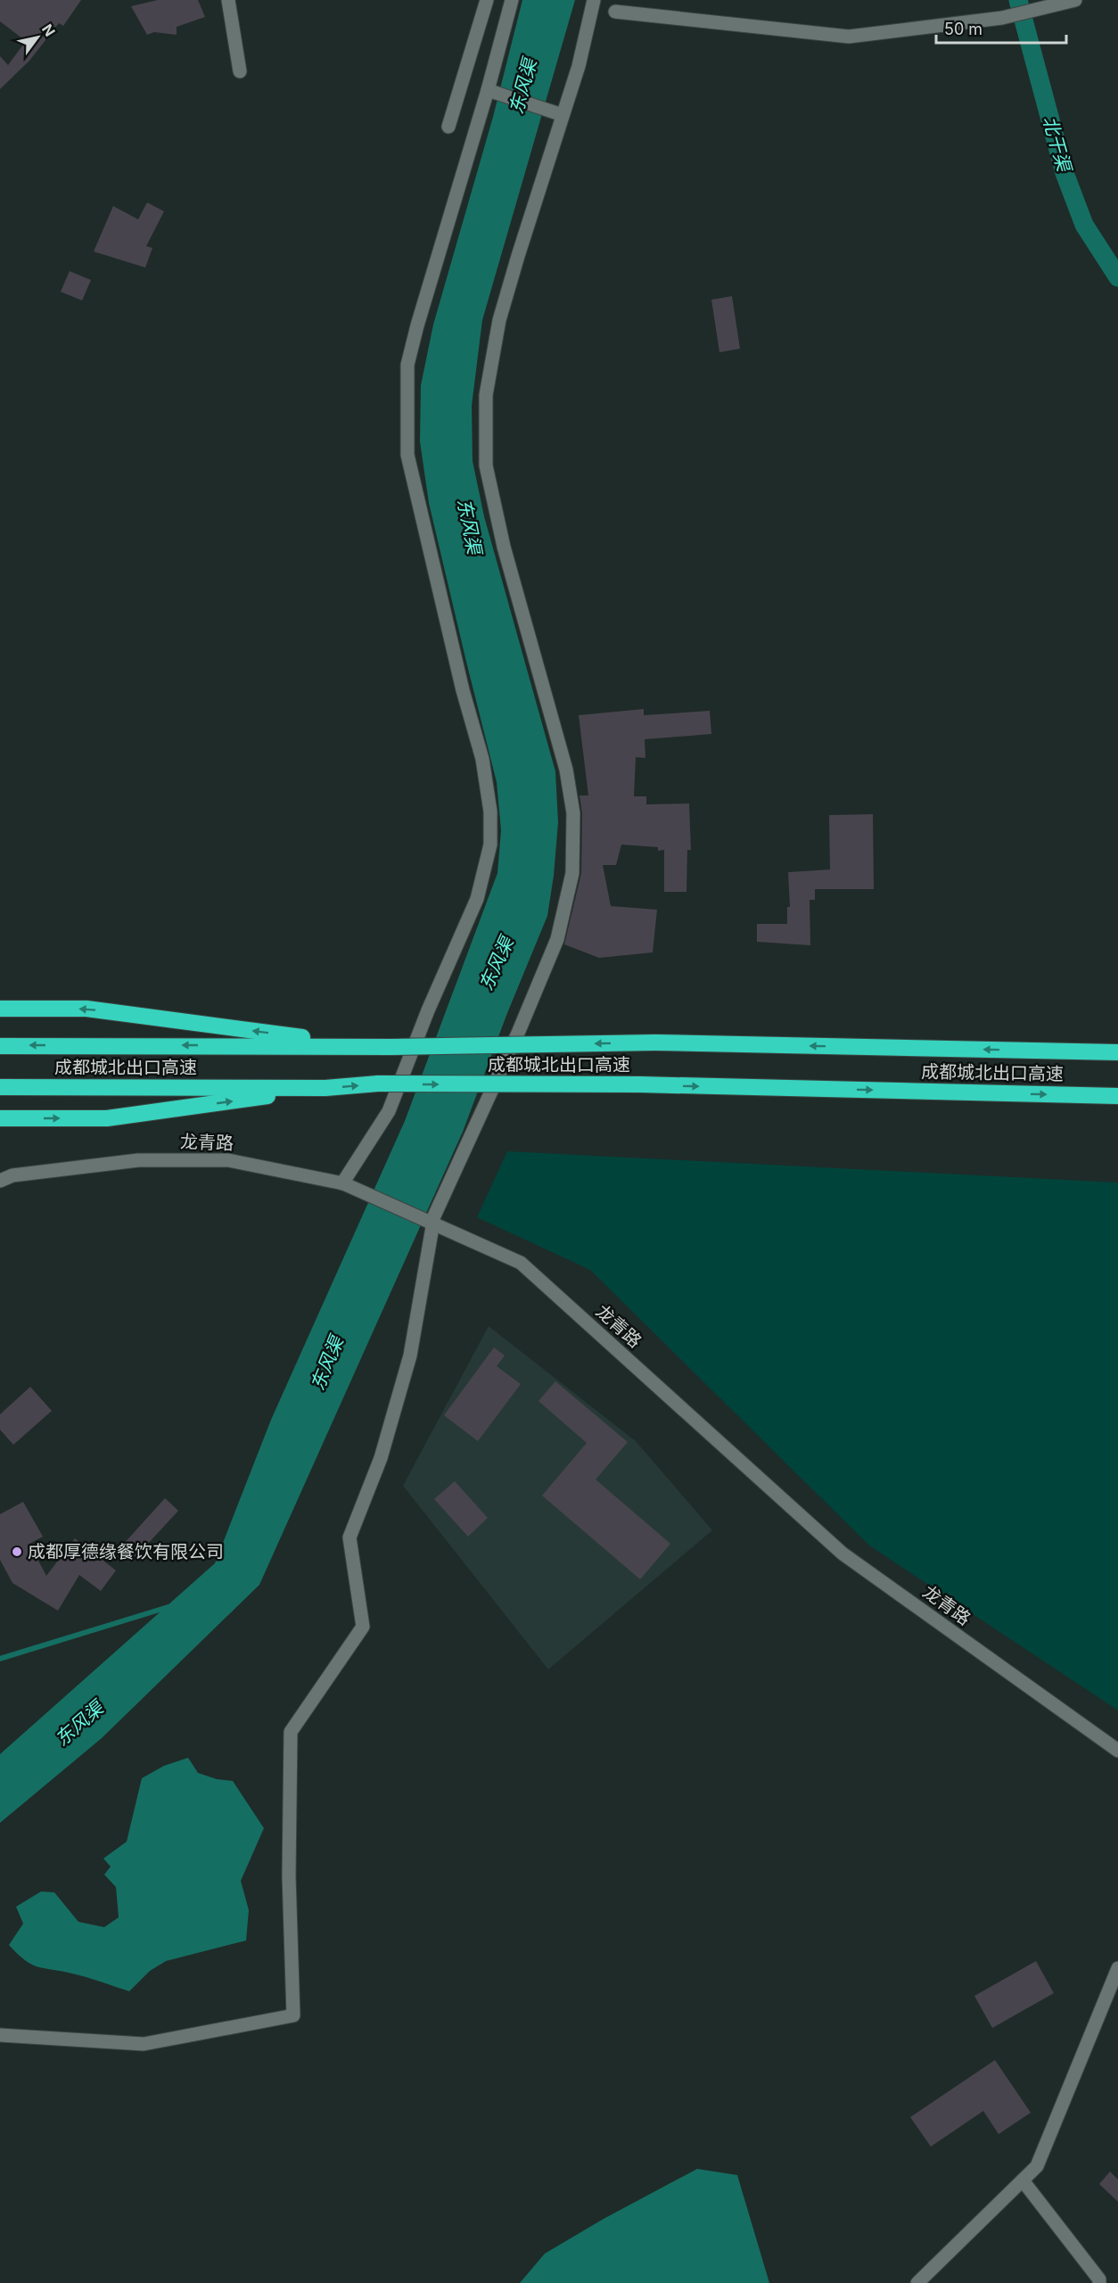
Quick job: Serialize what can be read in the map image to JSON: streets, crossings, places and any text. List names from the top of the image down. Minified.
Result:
{"streets":{"highway":["成都城北出口高速"],"street":["龙青路"]},"water":["东风渠","北干渠"],"places":["成都厚德缘餐饮有限公司"],"scale_bar":"50 m","north":"top right"}
